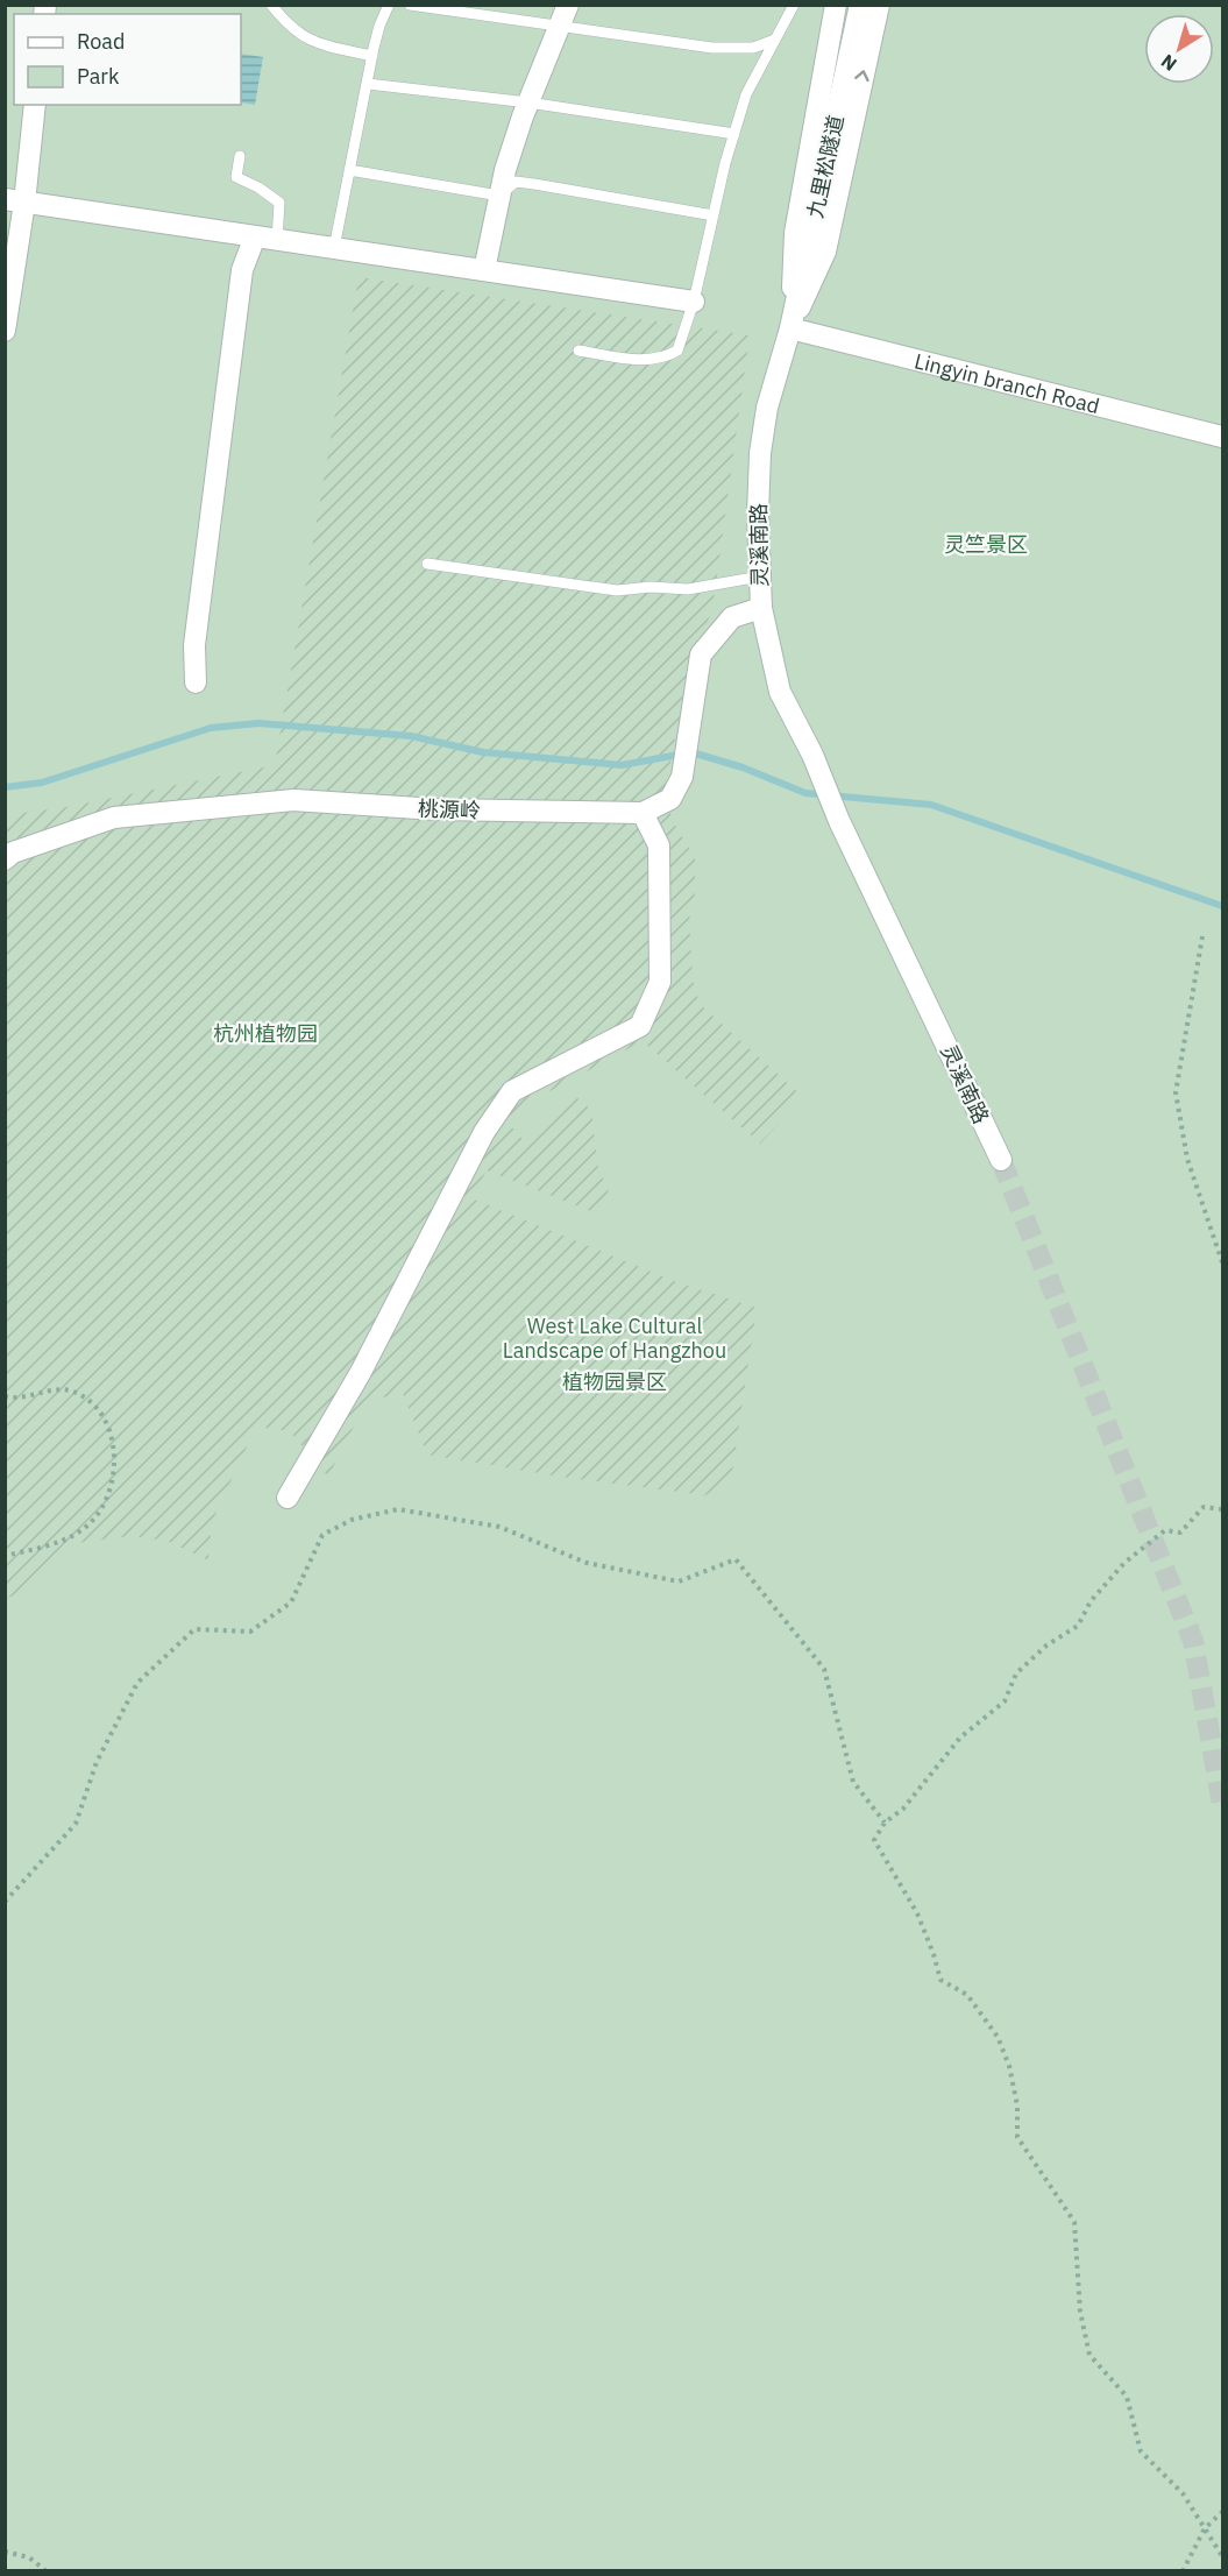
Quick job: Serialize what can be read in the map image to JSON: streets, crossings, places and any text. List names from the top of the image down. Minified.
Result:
{"streets":{"street":["九里松隧道","Lingyin branch Road","灵溪南路","桃源岭"]},"crossings":[["九里松隧道","Lingyin branch Road"],["九里松隧道","灵溪南路"],["Lingyin branch Road","灵溪南路"]],"parks":["灵竺景区","杭州植物园","West Lake Cultural Landscape of Hangzhou","植物园景区"],"legend":["Road","Park"],"north":"bottom left"}
